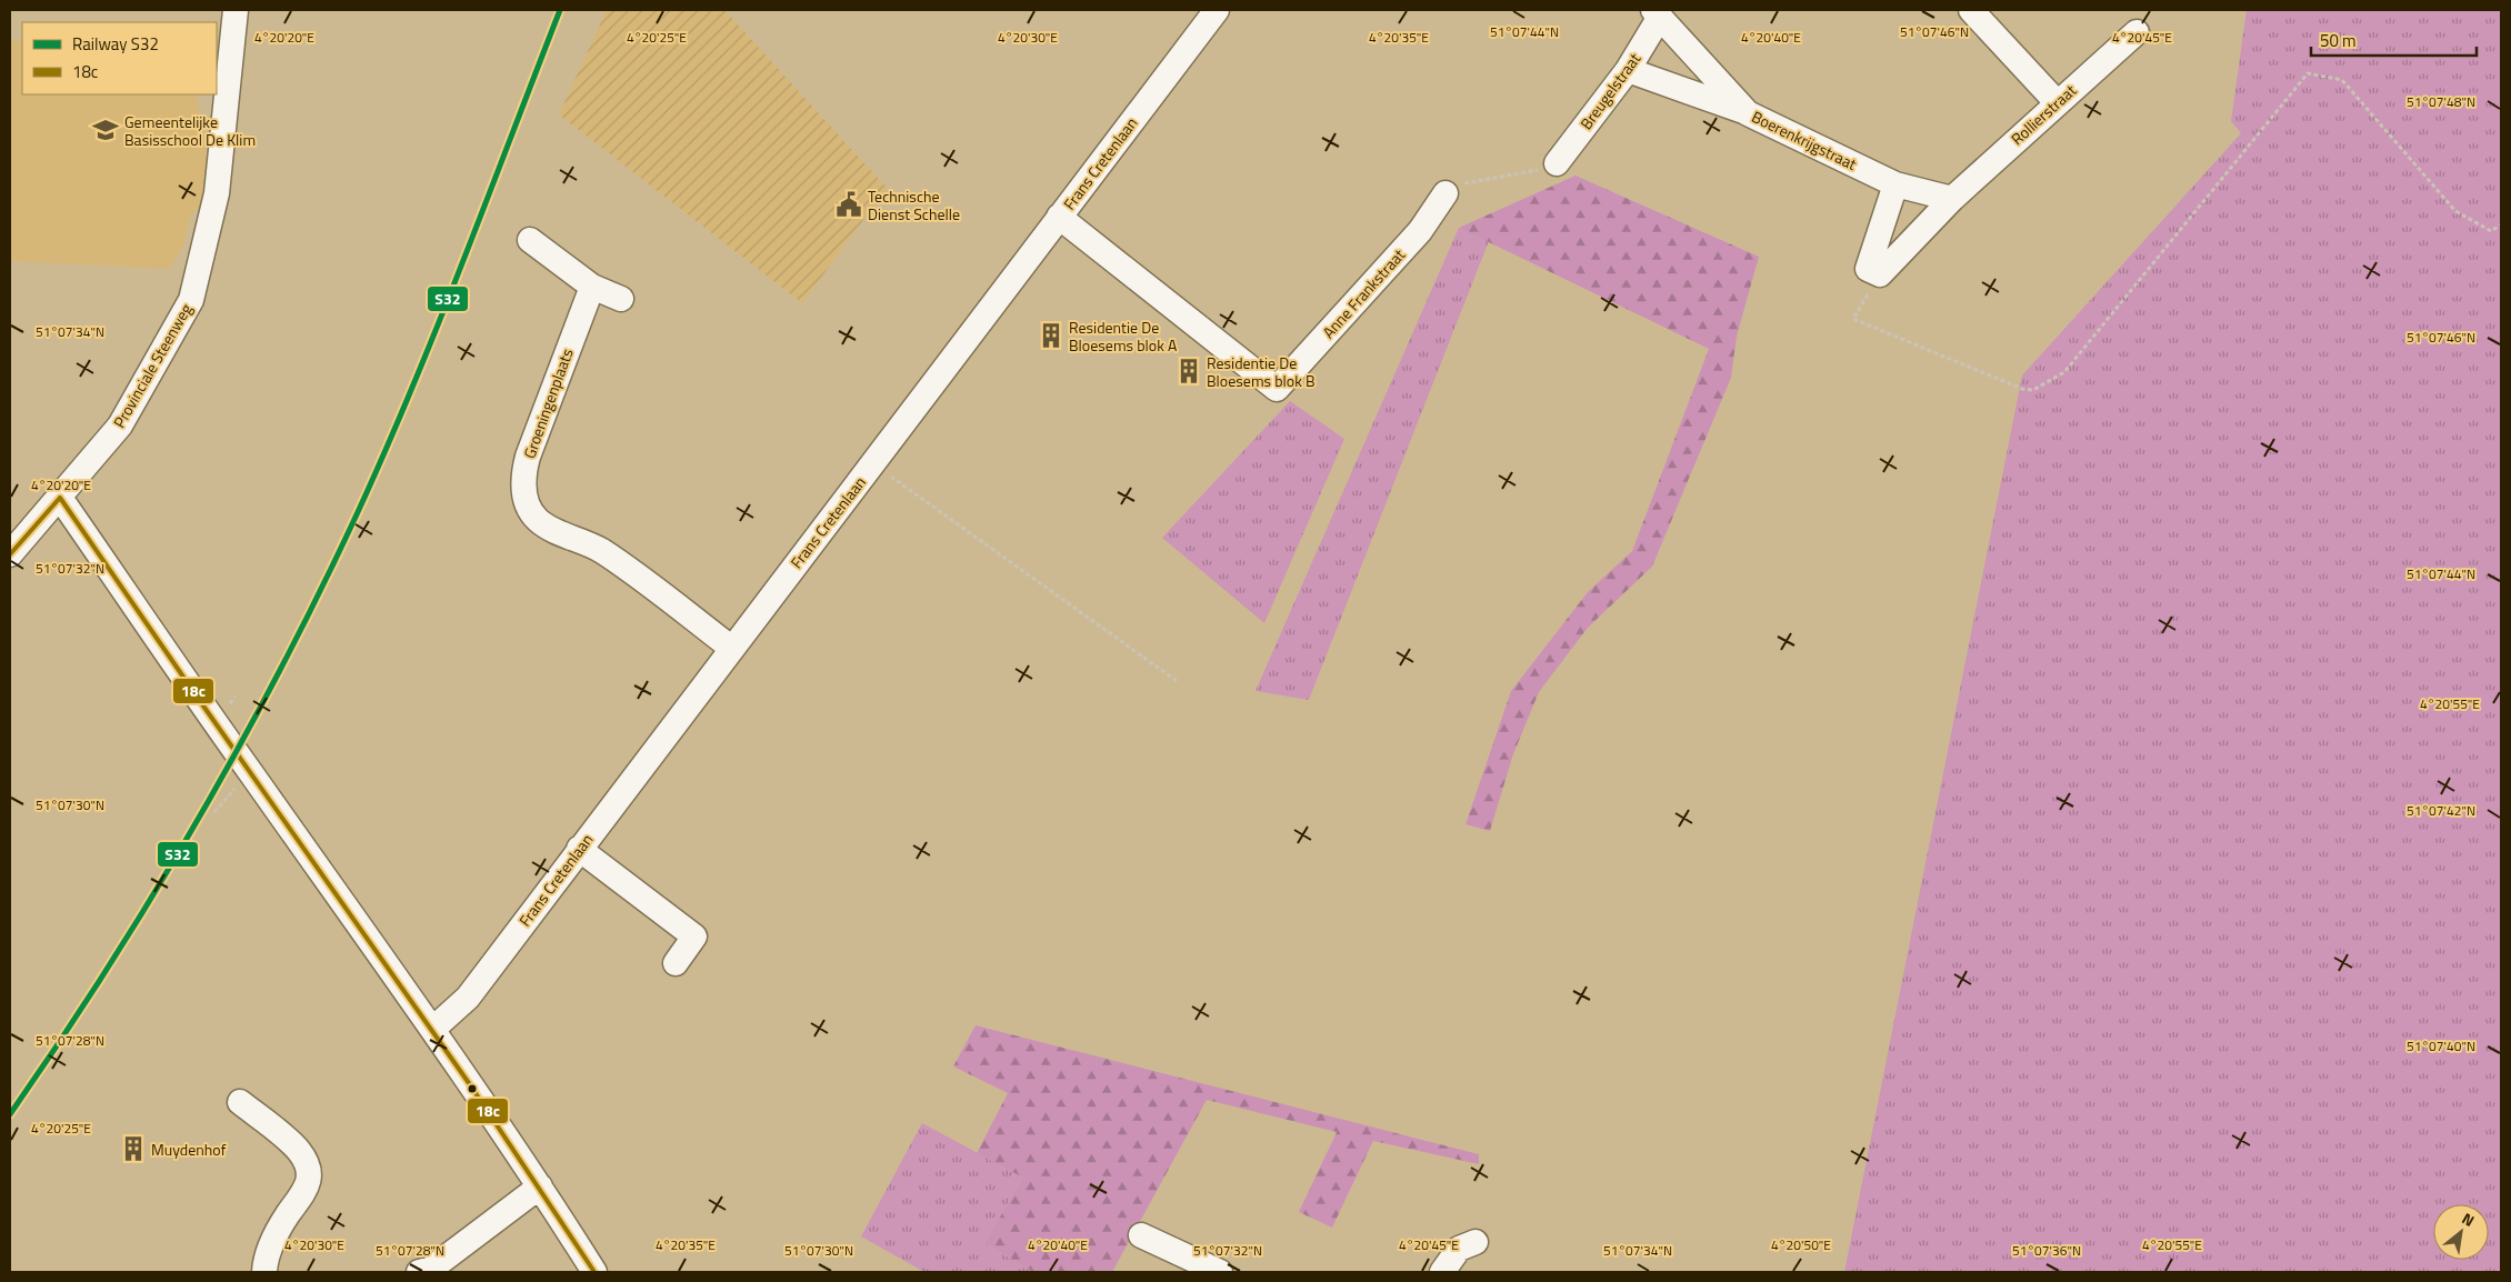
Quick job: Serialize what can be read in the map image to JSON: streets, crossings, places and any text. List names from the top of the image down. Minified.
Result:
{"streets":{"street":["Breugelstraat","Rollierstraat","Boerenkrijgstraat","Frans Cretenlaan","Anne Frankstraat","Provinciale Steenweg","Groeningenplaats"]},"crossings":[["Breugelstraat","Boerenkrijgstraat"],["Rollierstraat","Boerenkrijgstraat"],["Frans Cretenlaan","Anne Frankstraat"],["Frans Cretenlaan","Groeningenplaats"]],"places":{"school or university":["Gemeentelijke Basisschool De Klim"],"public building":["Technische Dienst Schelle"],"building":["Residentie De Bloesems blok A","Residentie De Bloesems blok B","Muydenhof"]},"lines":["rail line S32","transit line 18c"],"legend":["Railway S32","18c"],"scale_bar":"50 m","north":"top right","coordinates":["51°07'44\"N","51°07'46\"N","4°20'20\"E","4°20'25\"E","4°20'30\"E","4°20'35\"E","4°20'40\"E","4°20'45\"E","51°07'48\"N","51°07'34\"N","51°07'32\"N","4°20'55\"E","51°07'30\"N","51°07'42\"N","51°07'28\"N","51°07'40\"N","4°20'50\"E","51°07'36\"N"]}
